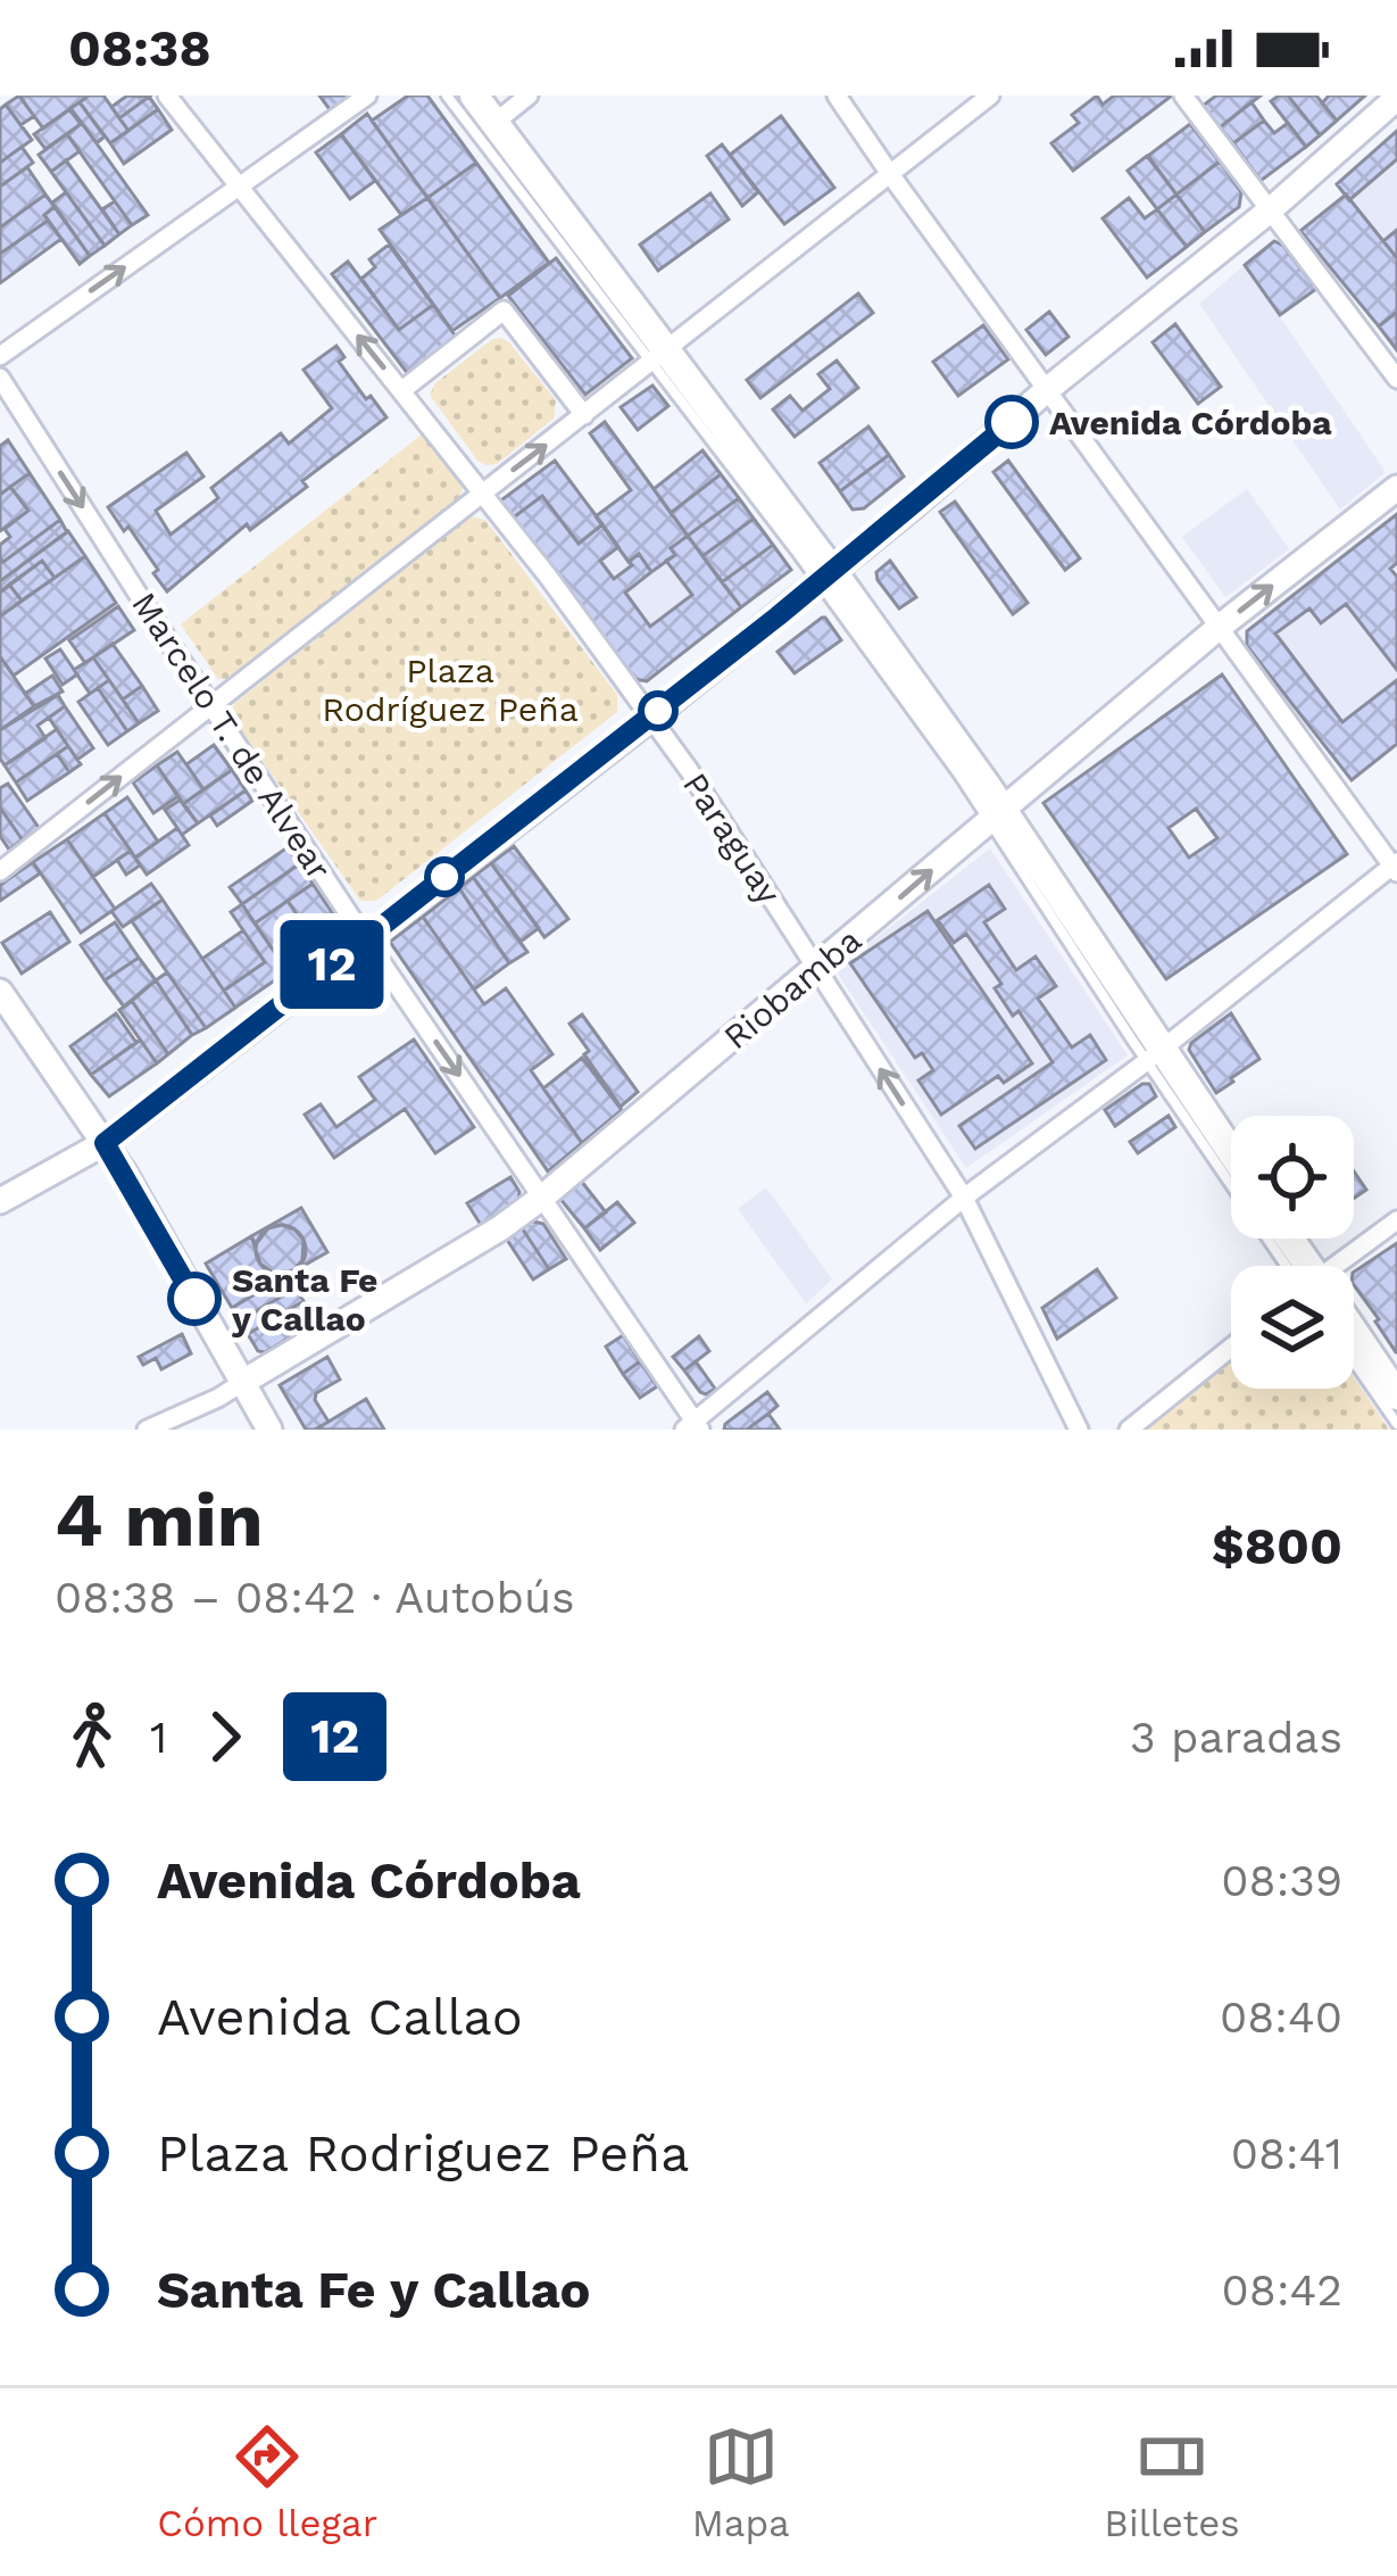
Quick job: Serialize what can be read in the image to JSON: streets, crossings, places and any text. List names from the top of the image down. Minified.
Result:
{"streets":{"main road":["Riobamba"],"street":["Marcelo T. de Alvear","Paraguay"]},"crossings":[["Marcelo T. de Alvear","Riobamba"],["Paraguay","Riobamba"]],"one_way":["Marcelo T. de Alvear"],"parks":["Plaza Rodríguez Peña"],"places":["Avenida Córdoba","Santa Fe y Callao"],"lines":["bus line 12"],"page":{"status":"08:38","on_map":"12","heading":["4 min","08:38 – 08:42 · Autobús","$800"],"legs":["1","12","3 paradas"],"list":[{"name":"Avenida Córdoba","value":"08:39"},{"name":"Avenida Callao","value":"08:40"},{"name":"Plaza Rodriguez Peña","value":"08:41"},{"name":"Santa Fe y Callao","value":"08:42"}],"tabs":["Cómo llegar","Mapa","Billetes"]}}
